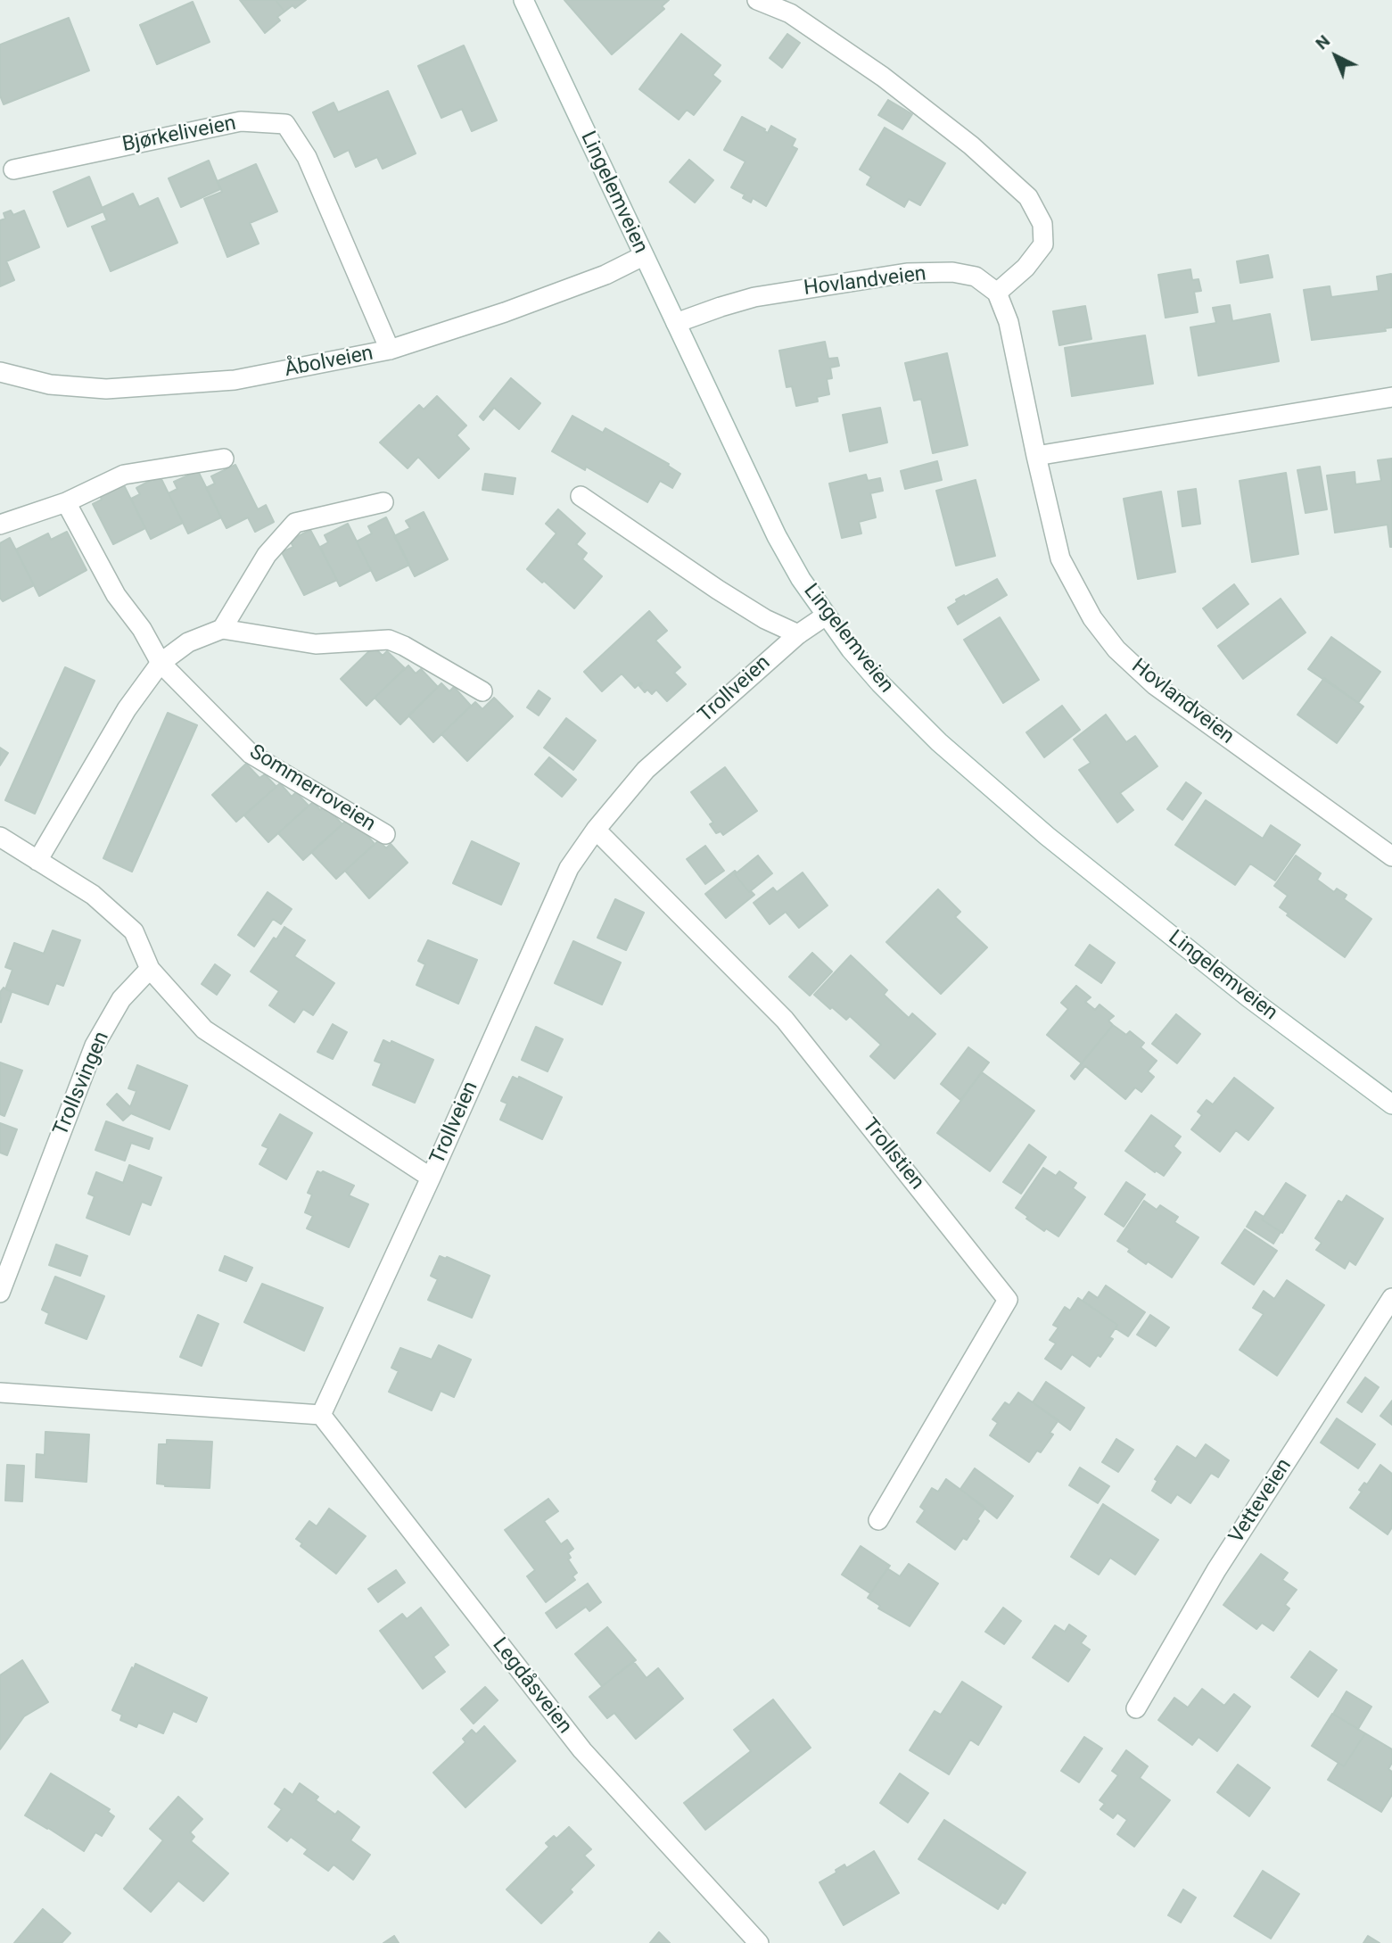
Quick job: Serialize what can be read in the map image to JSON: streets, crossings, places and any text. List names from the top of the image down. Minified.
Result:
{"streets":{"street":["Bjørkeliveien","Lingelemveien","Hovlandveien","Åbolveien","Trollveien","Sommerroveien","Trollsvingen","Trollstien","Vetteveien","Legdåsveien"]},"crossings":[["Bjørkeliveien","Åbolveien"],["Lingelemveien","Hovlandveien"],["Lingelemveien","Åbolveien"],["Lingelemveien","Trollveien"],["Trollveien","Trollstien"],["Trollveien","Legdåsveien"]],"north":"top left"}
